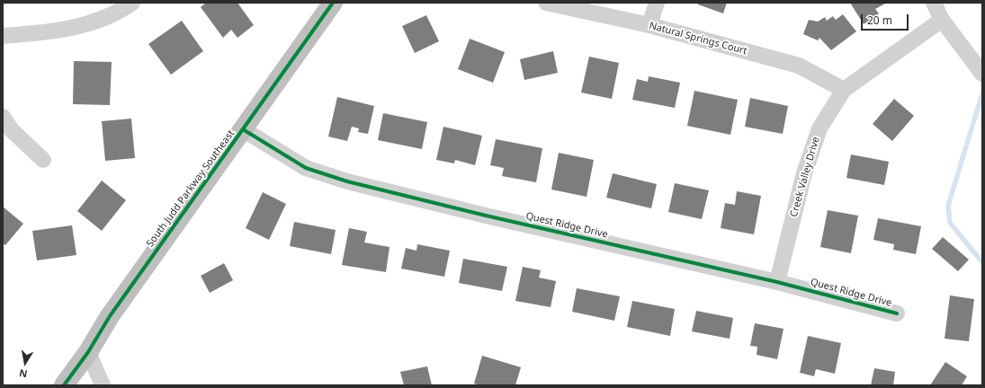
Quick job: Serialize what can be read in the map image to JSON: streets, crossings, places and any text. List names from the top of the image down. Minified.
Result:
{"streets":{"highway":["South Judd Parkway Southeast"],"street":["Natural Springs Court","Creek Valley Drive","Quest Ridge Drive"]},"crossings":[["Natural Springs Court","Creek Valley Drive"],["Creek Valley Drive","Quest Ridge Drive"],["South Judd Parkway Southeast","Quest Ridge Drive"]],"scale_bar":"20 m","north":"bottom"}
